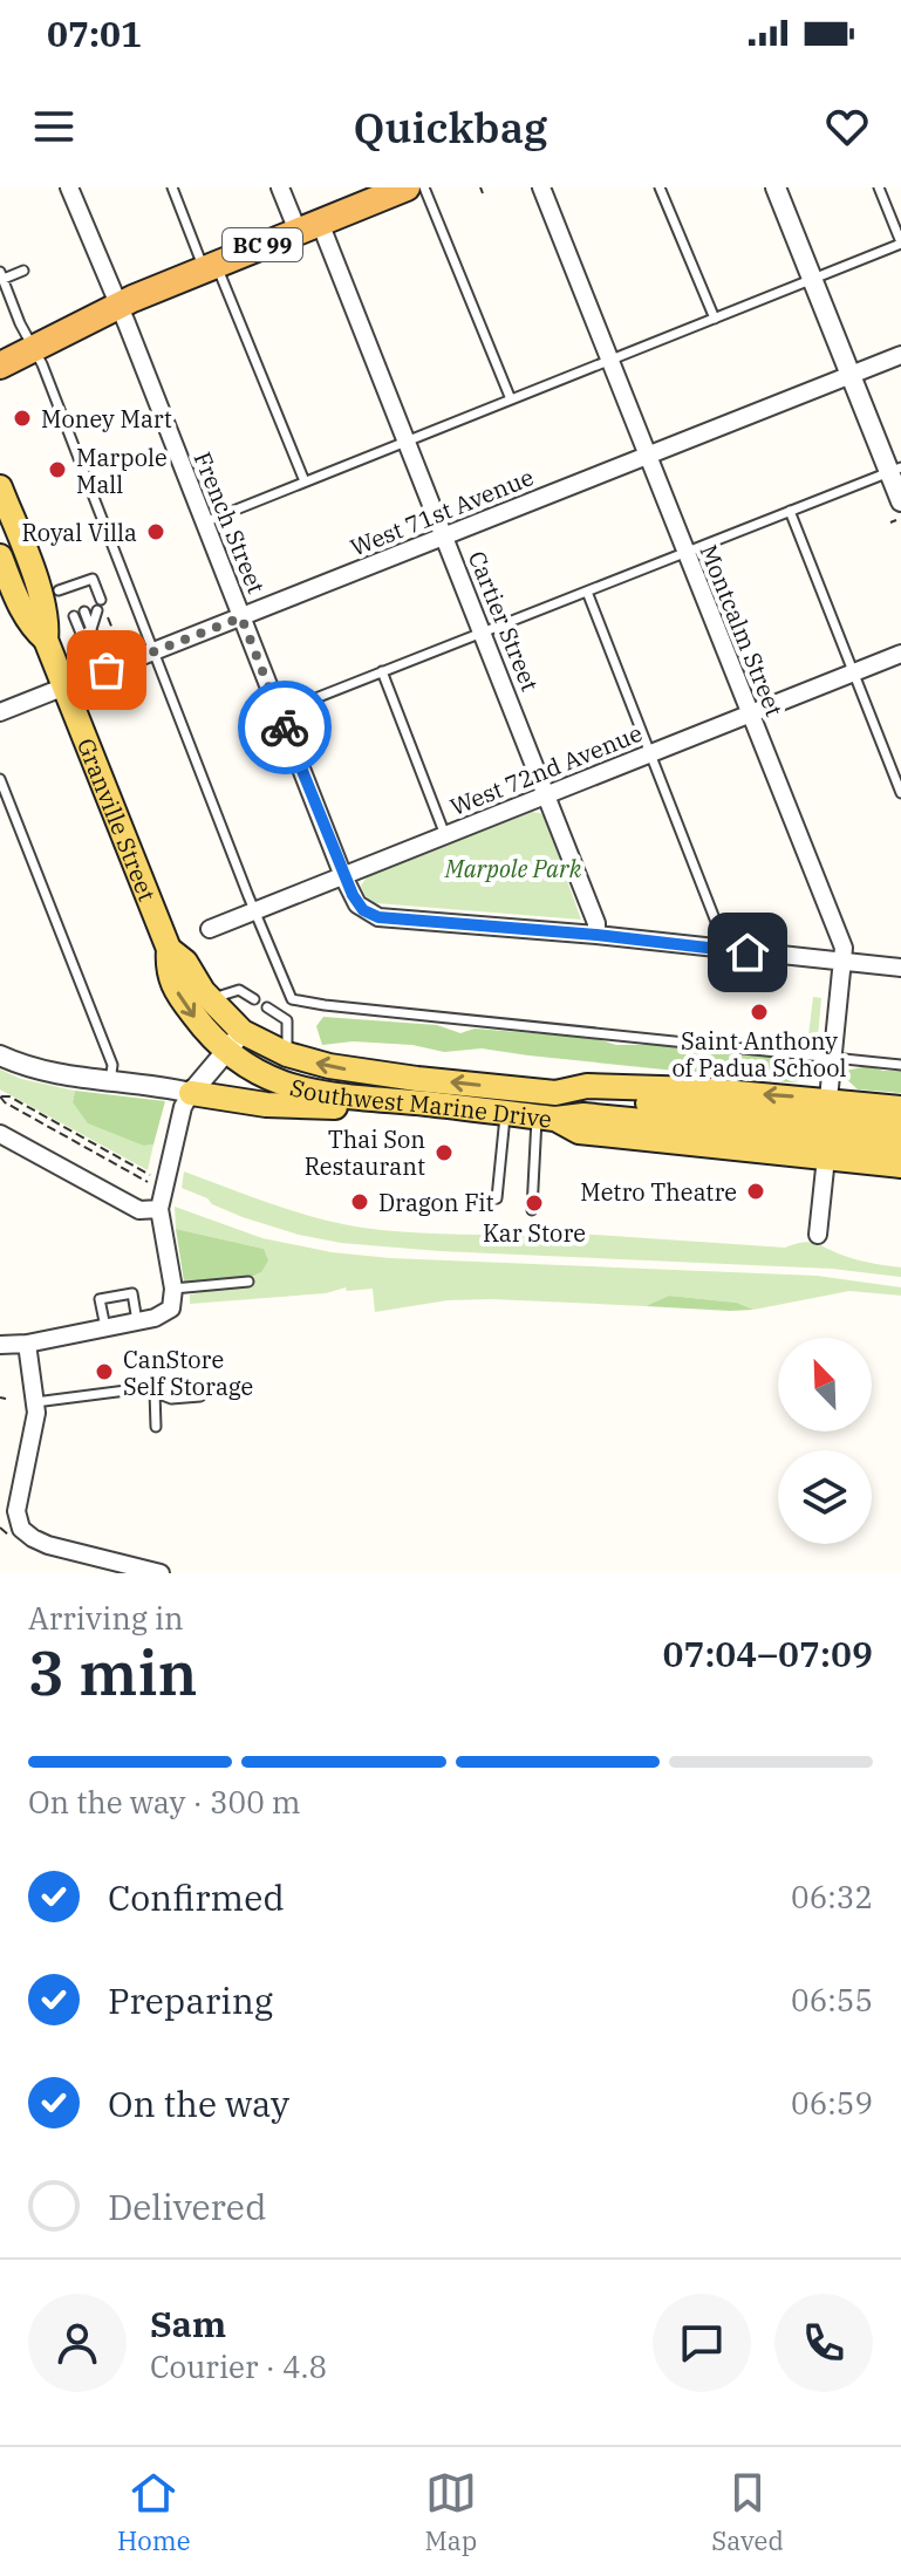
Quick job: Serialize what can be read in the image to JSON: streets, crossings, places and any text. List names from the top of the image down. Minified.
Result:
{"streets":{"highway":["BC 99"],"main road":["Granville Street","Southwest Marine Drive"],"street":["West 71st Avenue","French Street","Cartier Street","Montcalm Street","West 72nd Avenue"]},"crossings":[["BC 99","French Street"],["BC 99","Cartier Street"],["West 71st Avenue","French Street"],["West 71st Avenue","Cartier Street"],["West 71st Avenue","Montcalm Street"],["West 71st Avenue","Granville Street"],["French Street","Cartier Street"],["French Street","Montcalm Street"],["French Street","West 72nd Avenue"],["Cartier Street","West 72nd Avenue"],["Montcalm Street","West 72nd Avenue"],["Montcalm Street","Southwest Marine Drive"],["Granville Street","Southwest Marine Drive"]],"parks":["Marpole Park"],"places":["Money Mart","Marpole Mall","Royal Villa","Saint Anthony of Padua School","Thai Son Restaurant","Metro Theatre","Dragon Fit","Kar Store","CanStore Self Storage"],"north":"top left","page":{"status":"07:01","header":"Quickbag","heading":["3 min","Arriving in","07:04–07:09"],"panel":["Sam","Courier · 4.8"],"bar":"On the way · 300 m","list":[["Confirmed","06:32"],["Preparing","06:55"],["On the way","06:59"],"Delivered"],"tabs":["Home","Map","Saved"]}}
